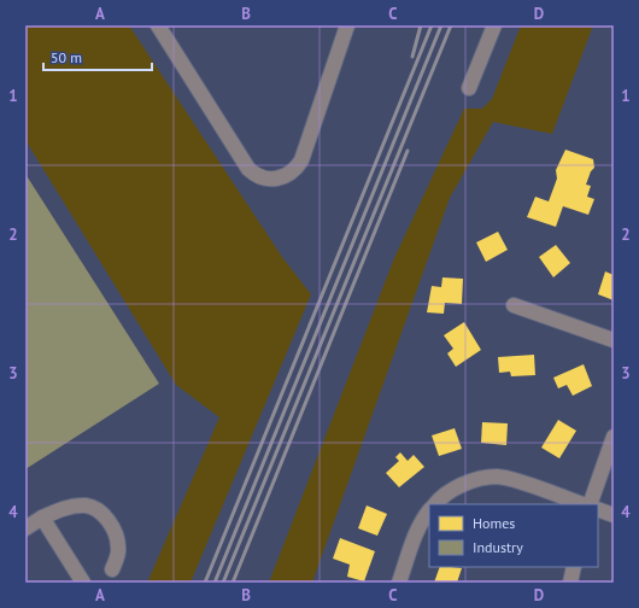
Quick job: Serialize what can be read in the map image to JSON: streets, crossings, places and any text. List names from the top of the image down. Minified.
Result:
{"legend":["Homes","Industry"],"scale_bar":"50 m","grid":{"columns":["A","B","C","D"],"rows":["1","2","3","4"]}}
